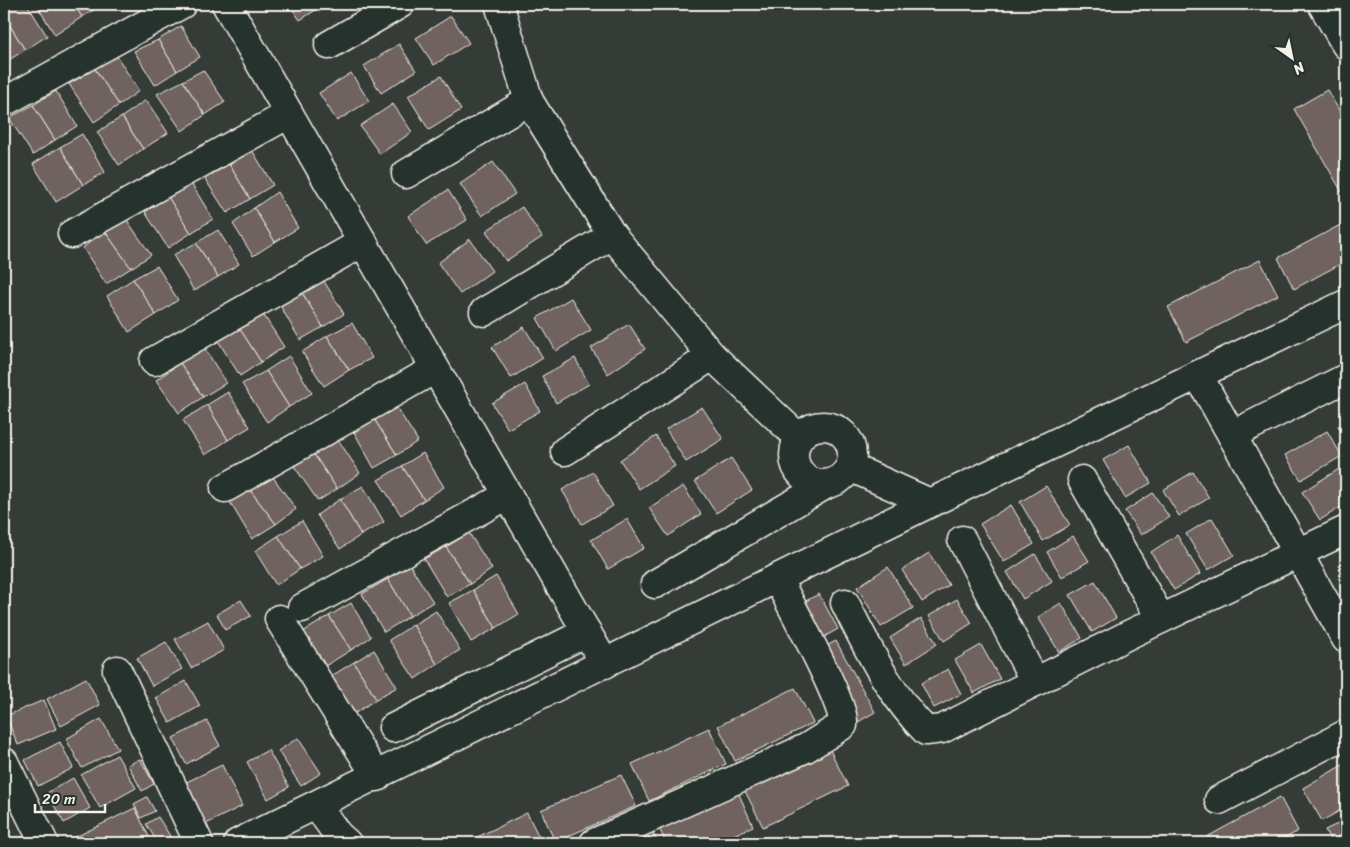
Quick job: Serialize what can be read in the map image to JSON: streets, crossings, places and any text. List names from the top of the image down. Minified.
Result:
{"scale_bar":"20 m","north":"bottom right"}
